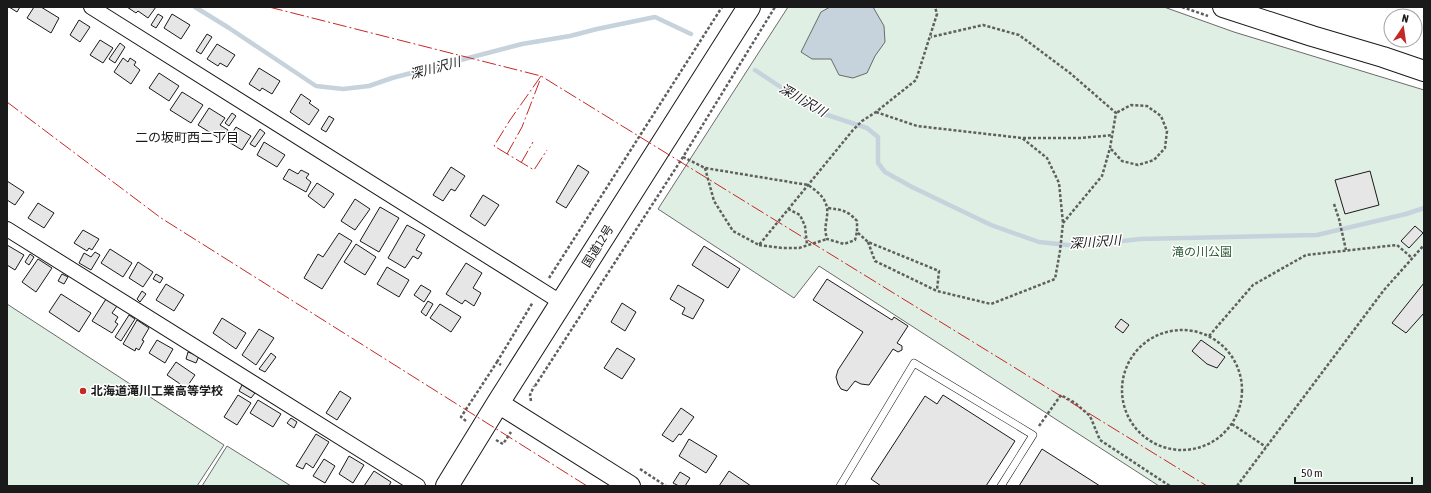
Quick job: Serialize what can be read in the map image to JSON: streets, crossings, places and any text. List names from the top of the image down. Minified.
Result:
{"streets":{"highway":["国道12号"]},"districts":["二の坂町西二丁目"],"water":["深川沢川"],"parks":["滝の川公園"],"places":["北海道滝川工業高等学校"],"scale_bar":"50 m","north":"top"}
